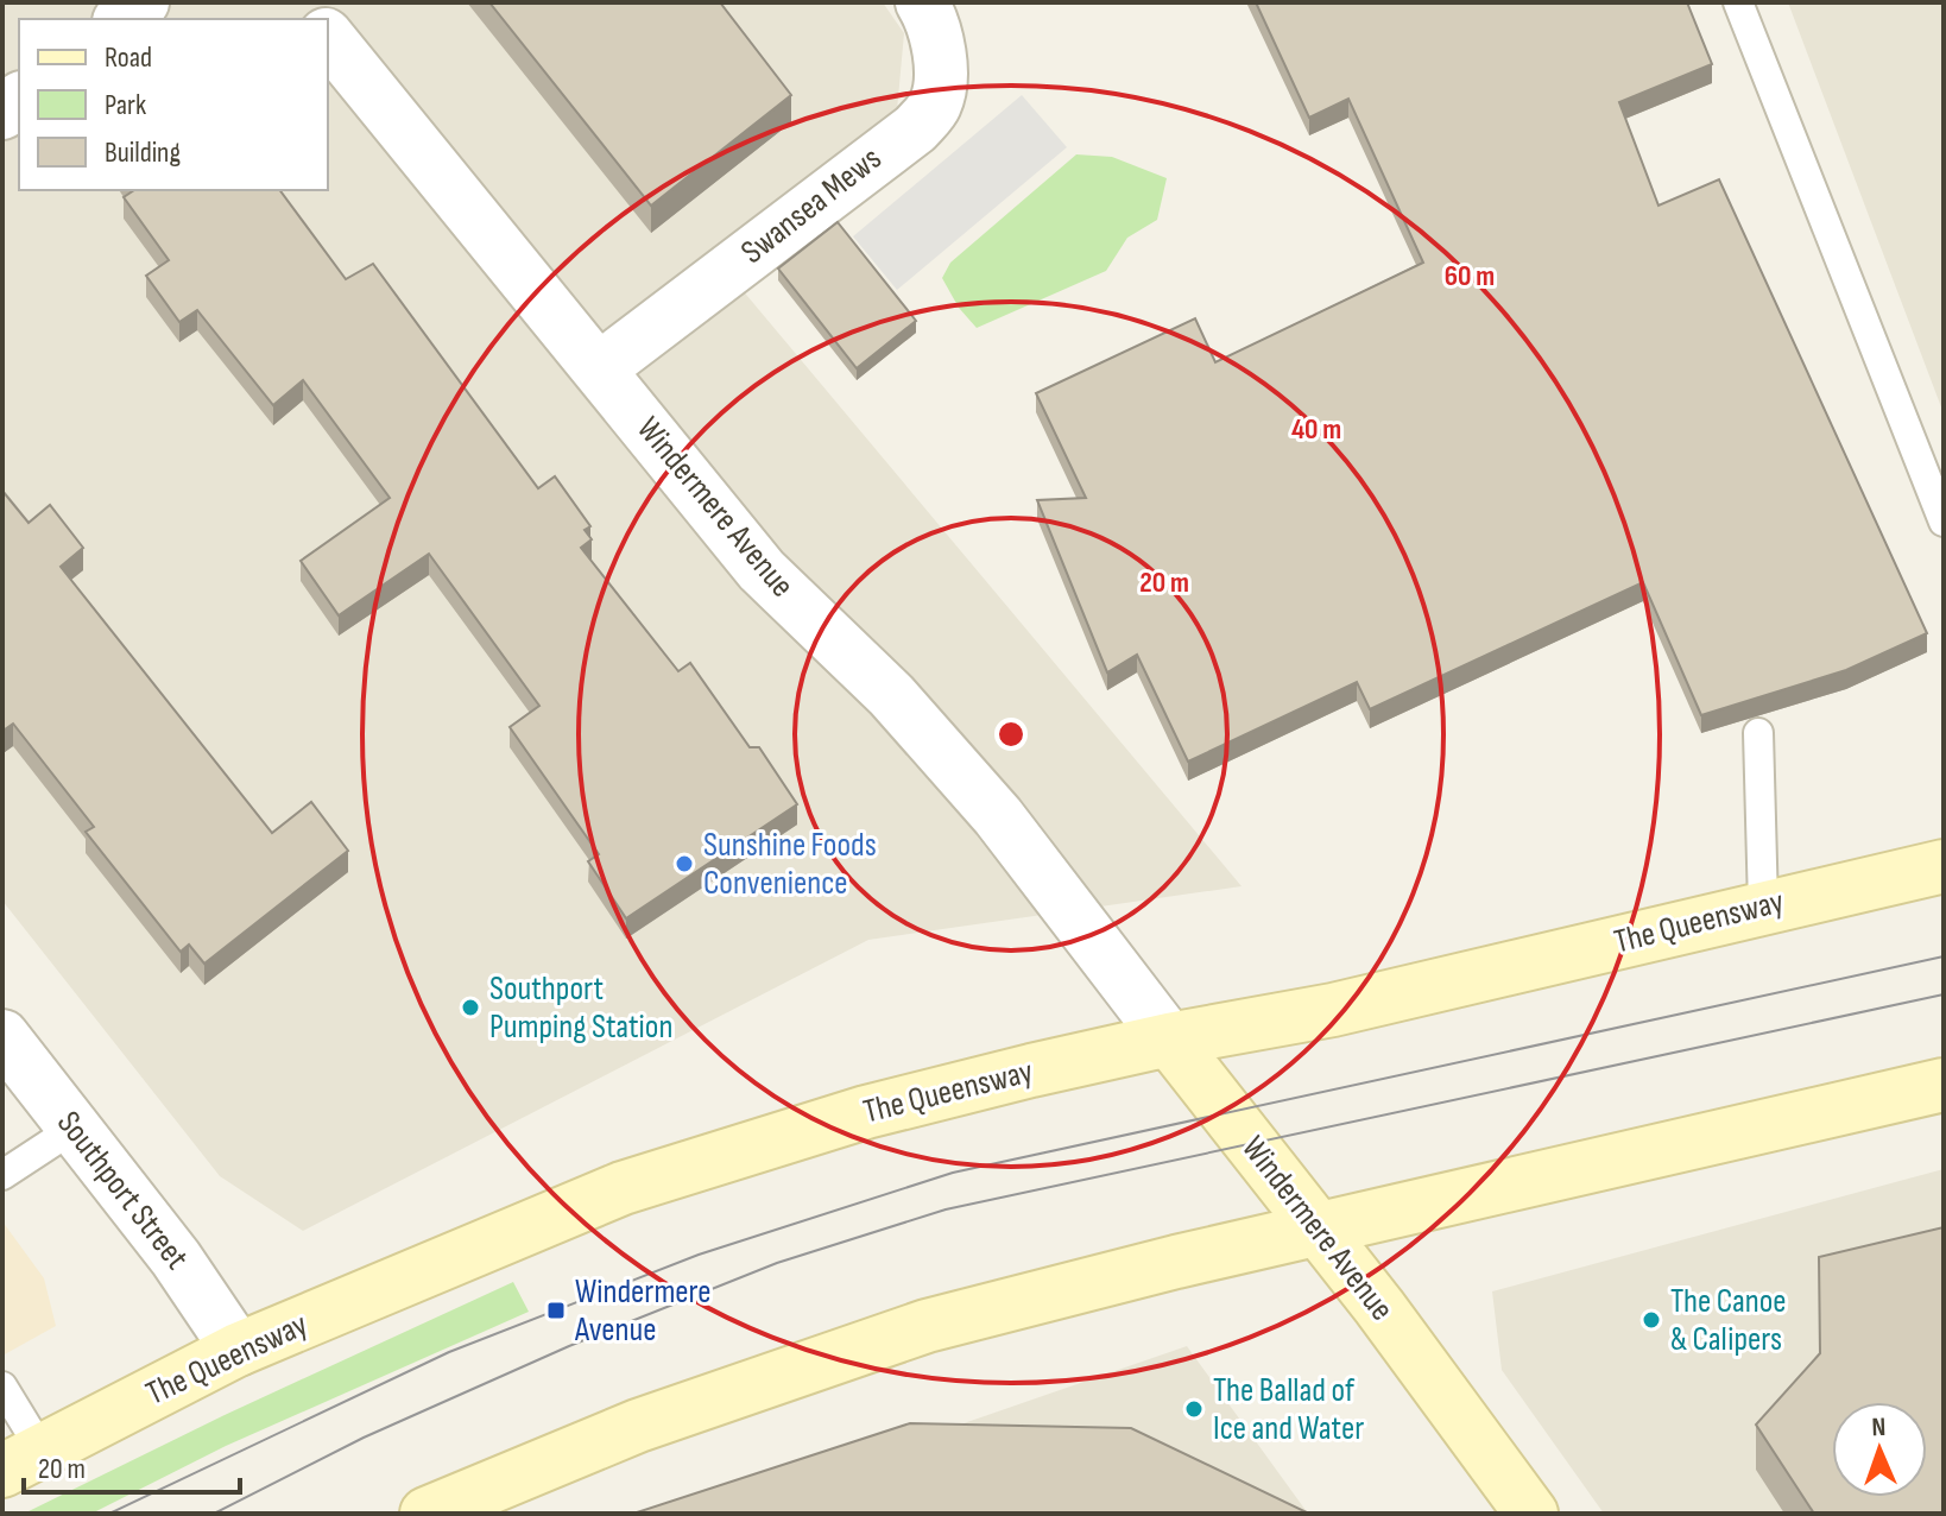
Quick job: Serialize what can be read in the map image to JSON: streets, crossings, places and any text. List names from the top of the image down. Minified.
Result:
{"streets":{"main road":["Windermere Avenue","The Queensway"],"street":["Swansea Mews","Southport Street"]},"crossings":[["Swansea Mews","Windermere Avenue"],["Windermere Avenue","The Queensway"],["The Queensway","Southport Street"]],"places":{"other":["Sunshine Foods Convenience","Southport Pumping Station","The Canoe & Calipers","The Ballad of Ice and Water"],"transit":["Windermere Avenue"]},"legend":["Road","Park","Building"],"scale_bar":"20 m","north":"top","rings":["60 m","40 m","20 m"]}
